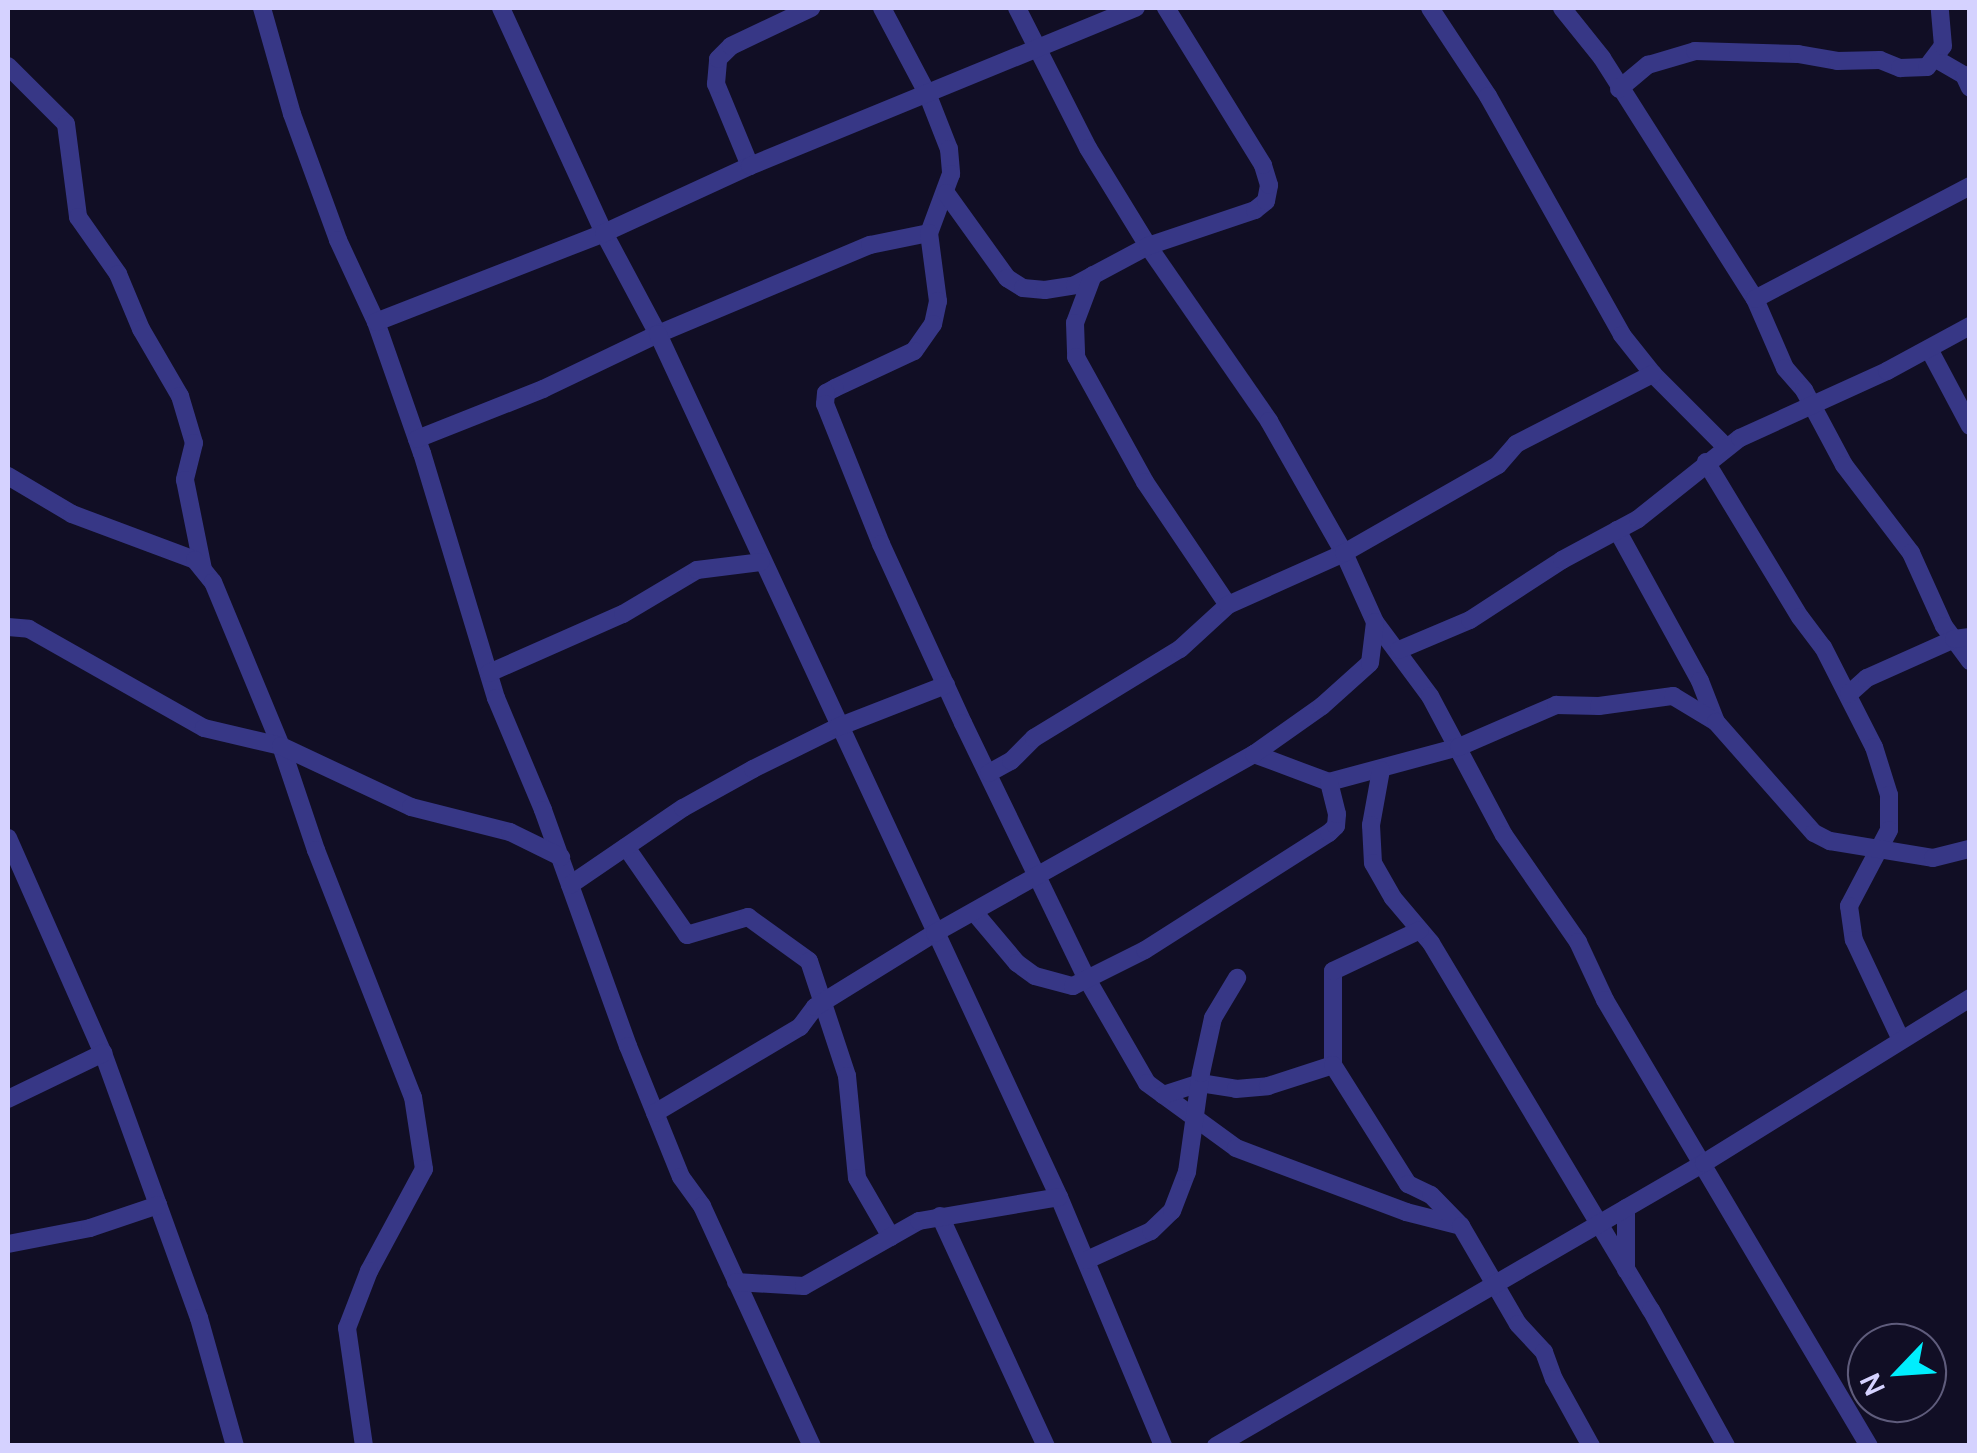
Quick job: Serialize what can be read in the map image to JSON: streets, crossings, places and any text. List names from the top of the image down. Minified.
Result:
{"north":"bottom left"}
